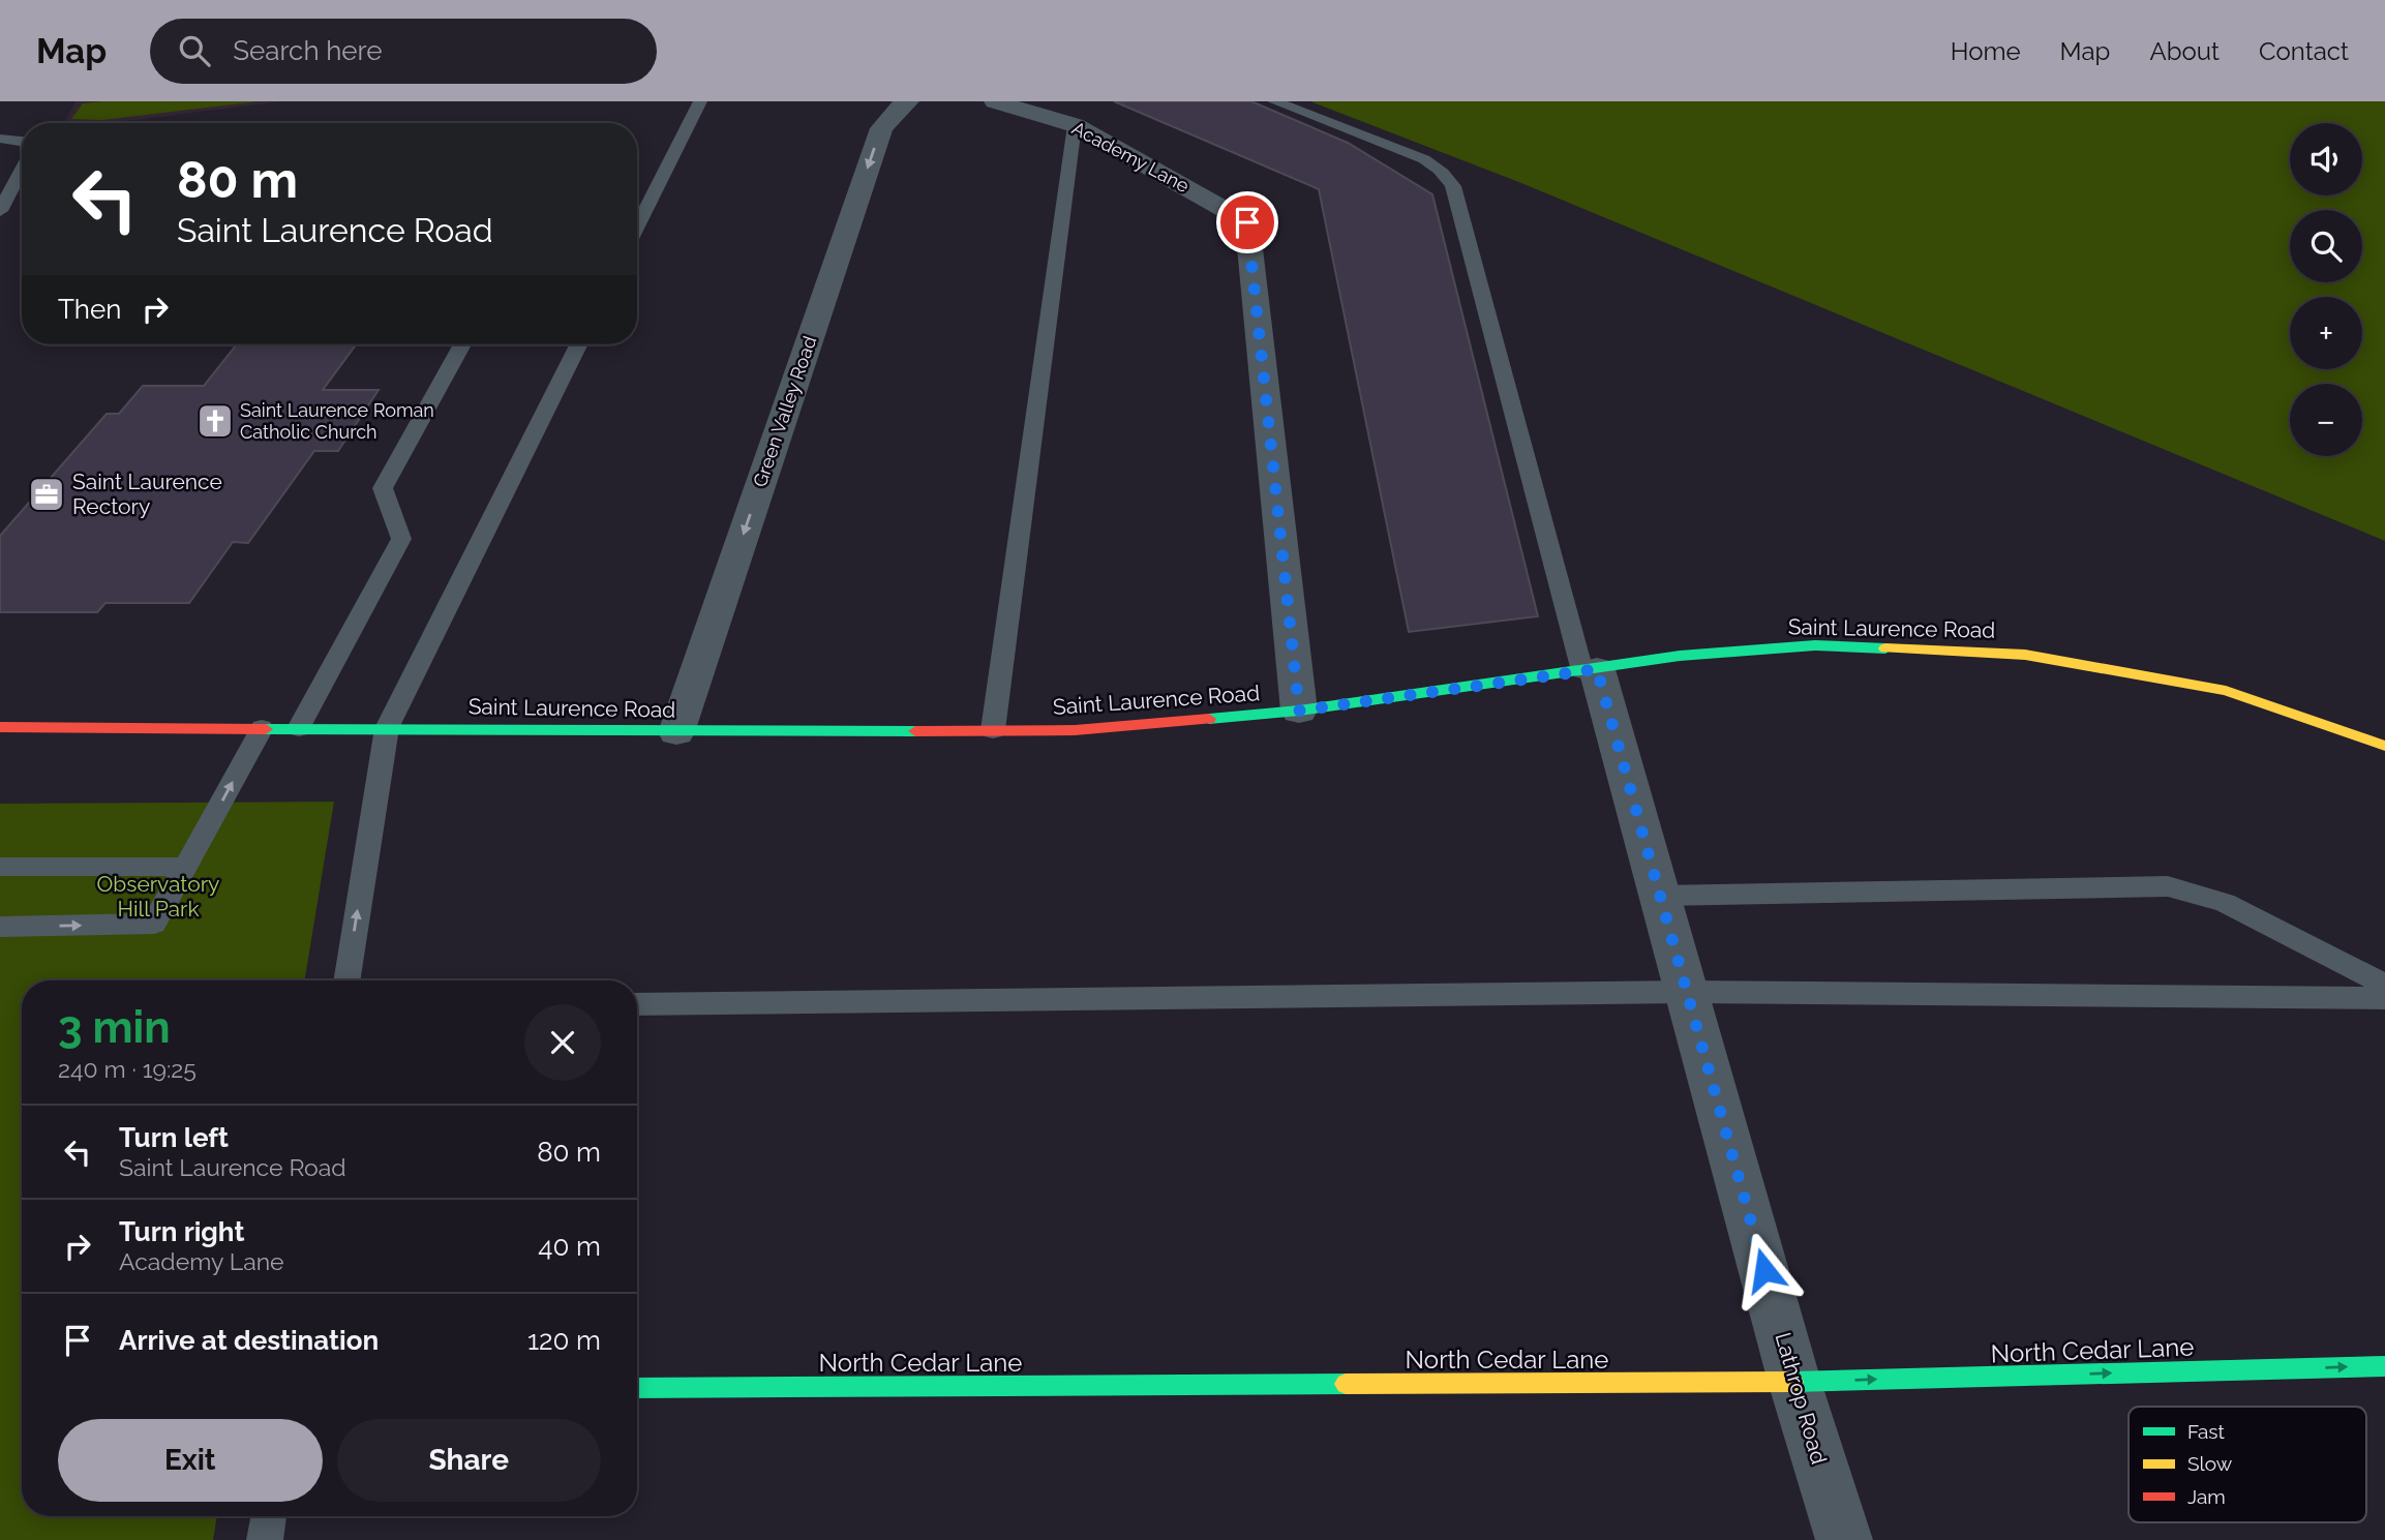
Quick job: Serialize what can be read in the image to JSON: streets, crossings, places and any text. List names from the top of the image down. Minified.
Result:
{"streets":{"street":["Academy Lane","Green Valley Road","Saint Laurence Road","North Cedar Lane","Lathrop Road"]},"crossings":[["Academy Lane","Saint Laurence Road"],["Green Valley Road","Saint Laurence Road"],["Saint Laurence Road","Lathrop Road"],["North Cedar Lane","Lathrop Road"]],"one_way":["Green Valley Road"],"parks":["Observatory Hill Park"],"places":{"church":["Saint Laurence Roman Catholic Church"],"office":["Saint Laurence Rectory"]},"legend":["Fast","Slow","Jam"],"page":{"header":"Map","search":"Search here","nav":["Home","Map","About","Contact"],"map_buttons":["+","−"],"turn":["80 m","Saint Laurence Road"],"then":"Then","heading":["3 min","240 m · 19:25"],"list":[{"name":"Turn left","note":"Saint Laurence Road","value":"80 m"},{"name":"Turn right","note":"Academy Lane","value":"40 m"},{"name":"Arrive at destination","value":"120 m"}],"buttons":["Exit","Share"]}}
